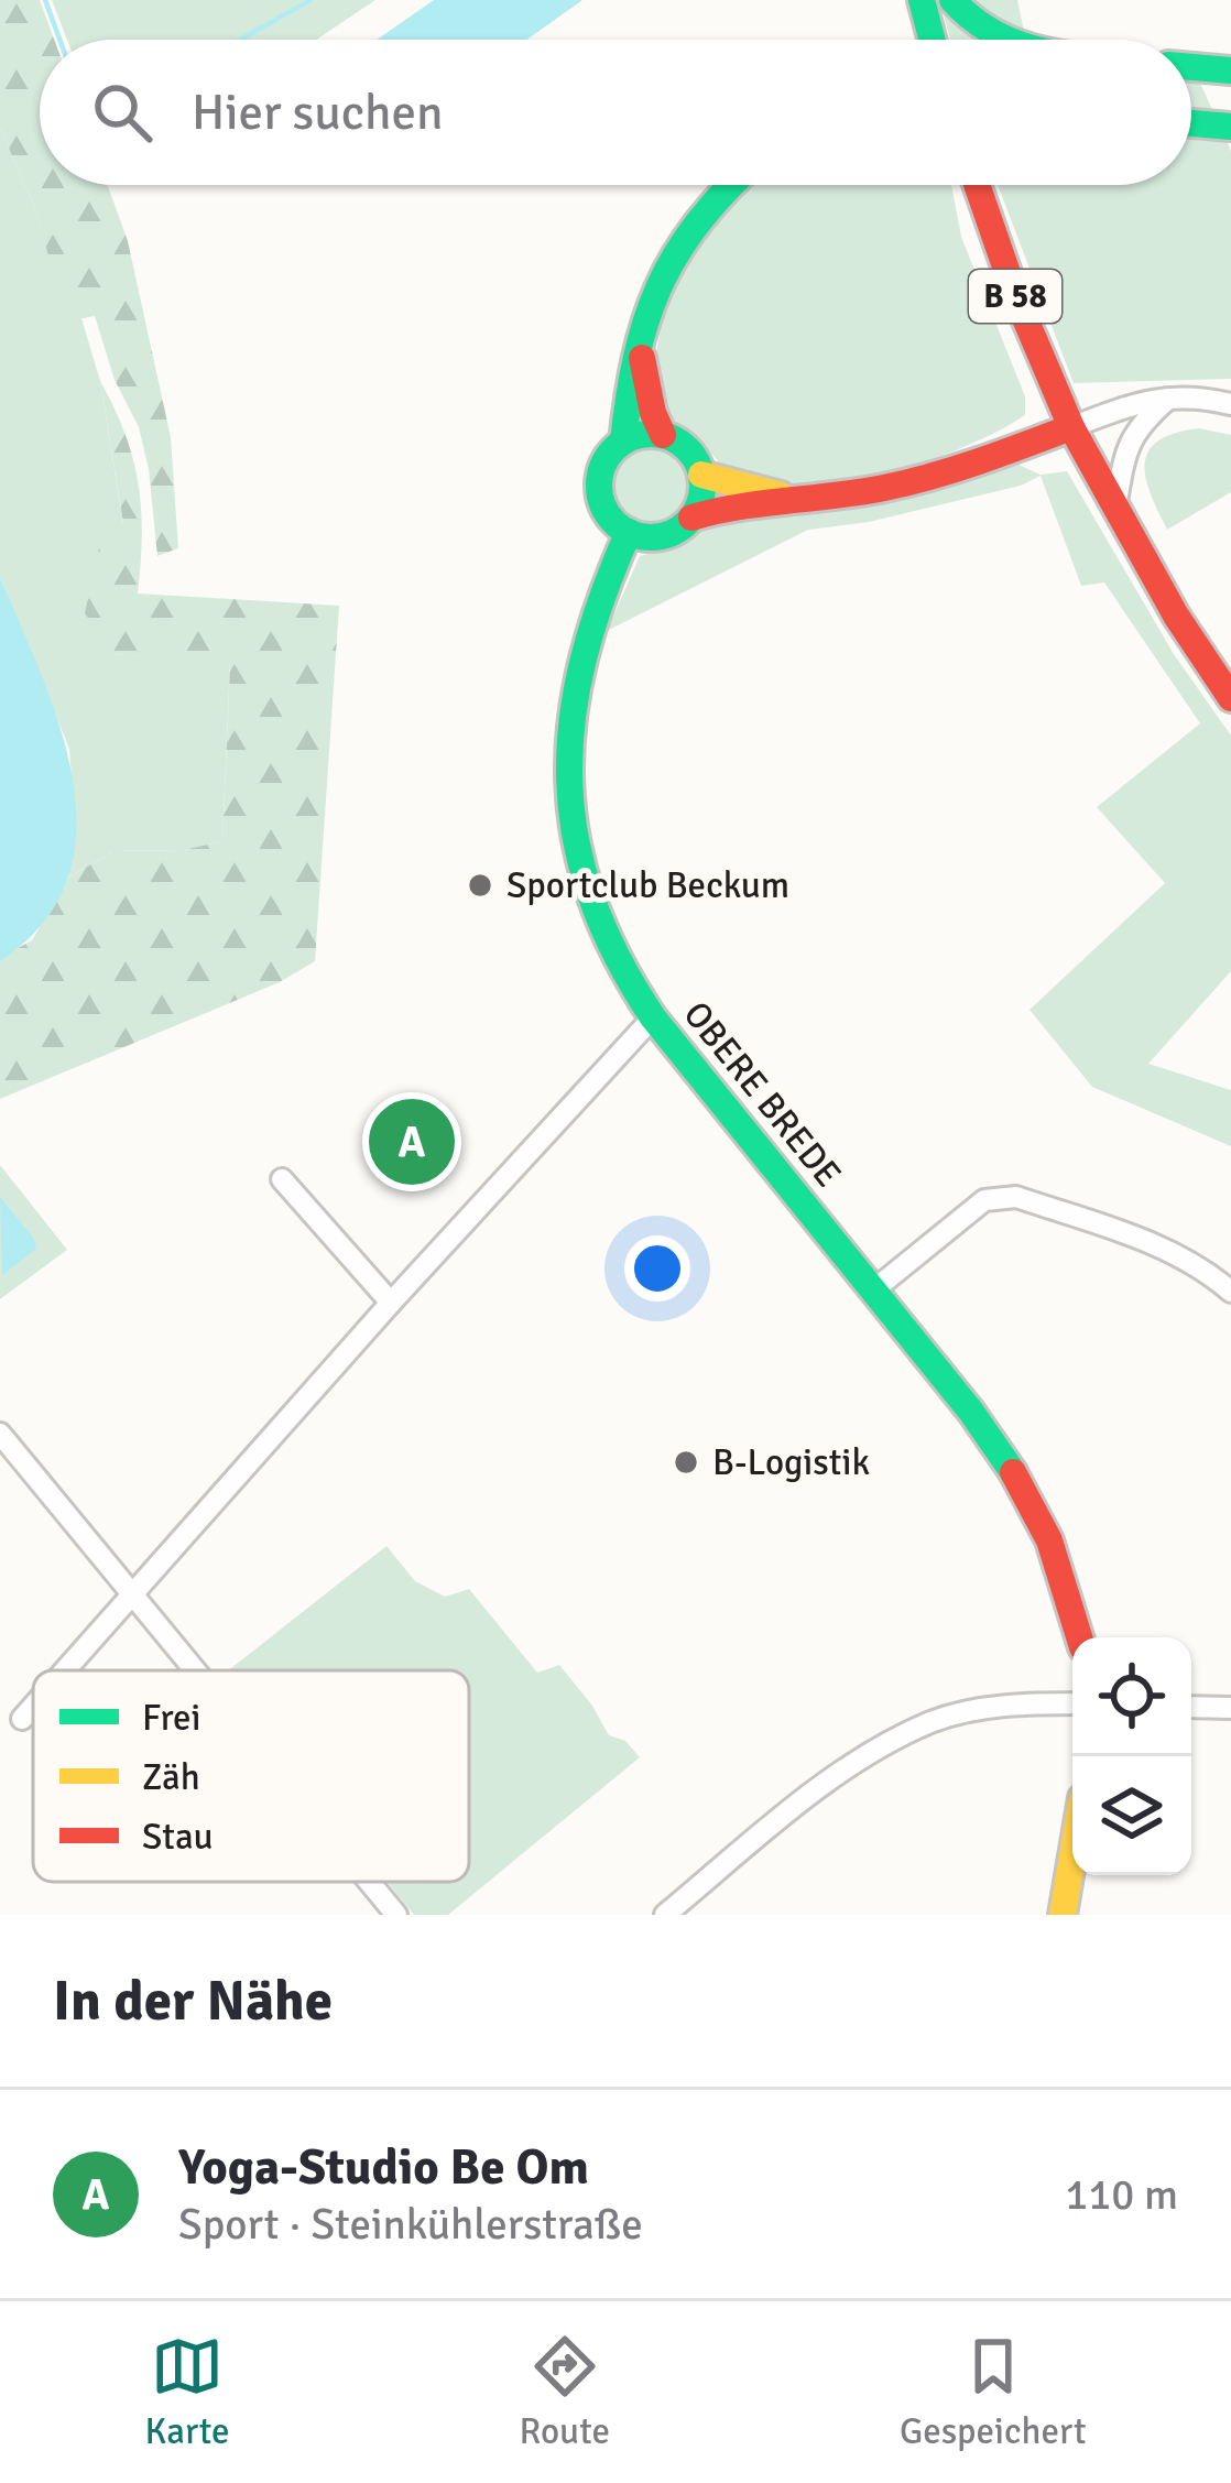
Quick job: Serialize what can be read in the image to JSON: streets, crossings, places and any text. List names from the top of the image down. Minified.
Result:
{"streets":{"main road":["B 58","OBERE BREDE"]},"places":["Sportclub Beckum","B-Logistik"],"legend":["Frei","Zäh","Stau"],"page":{"search":"Hier suchen","pins":"A","heading":"In der Nähe","list":[{"mark":"A","name":"Yoga-Studio Be Om","note":"Sport · Steinkühlerstraße","value":"110 m"}],"nav":["Karte","Route","Gespeichert"]}}
